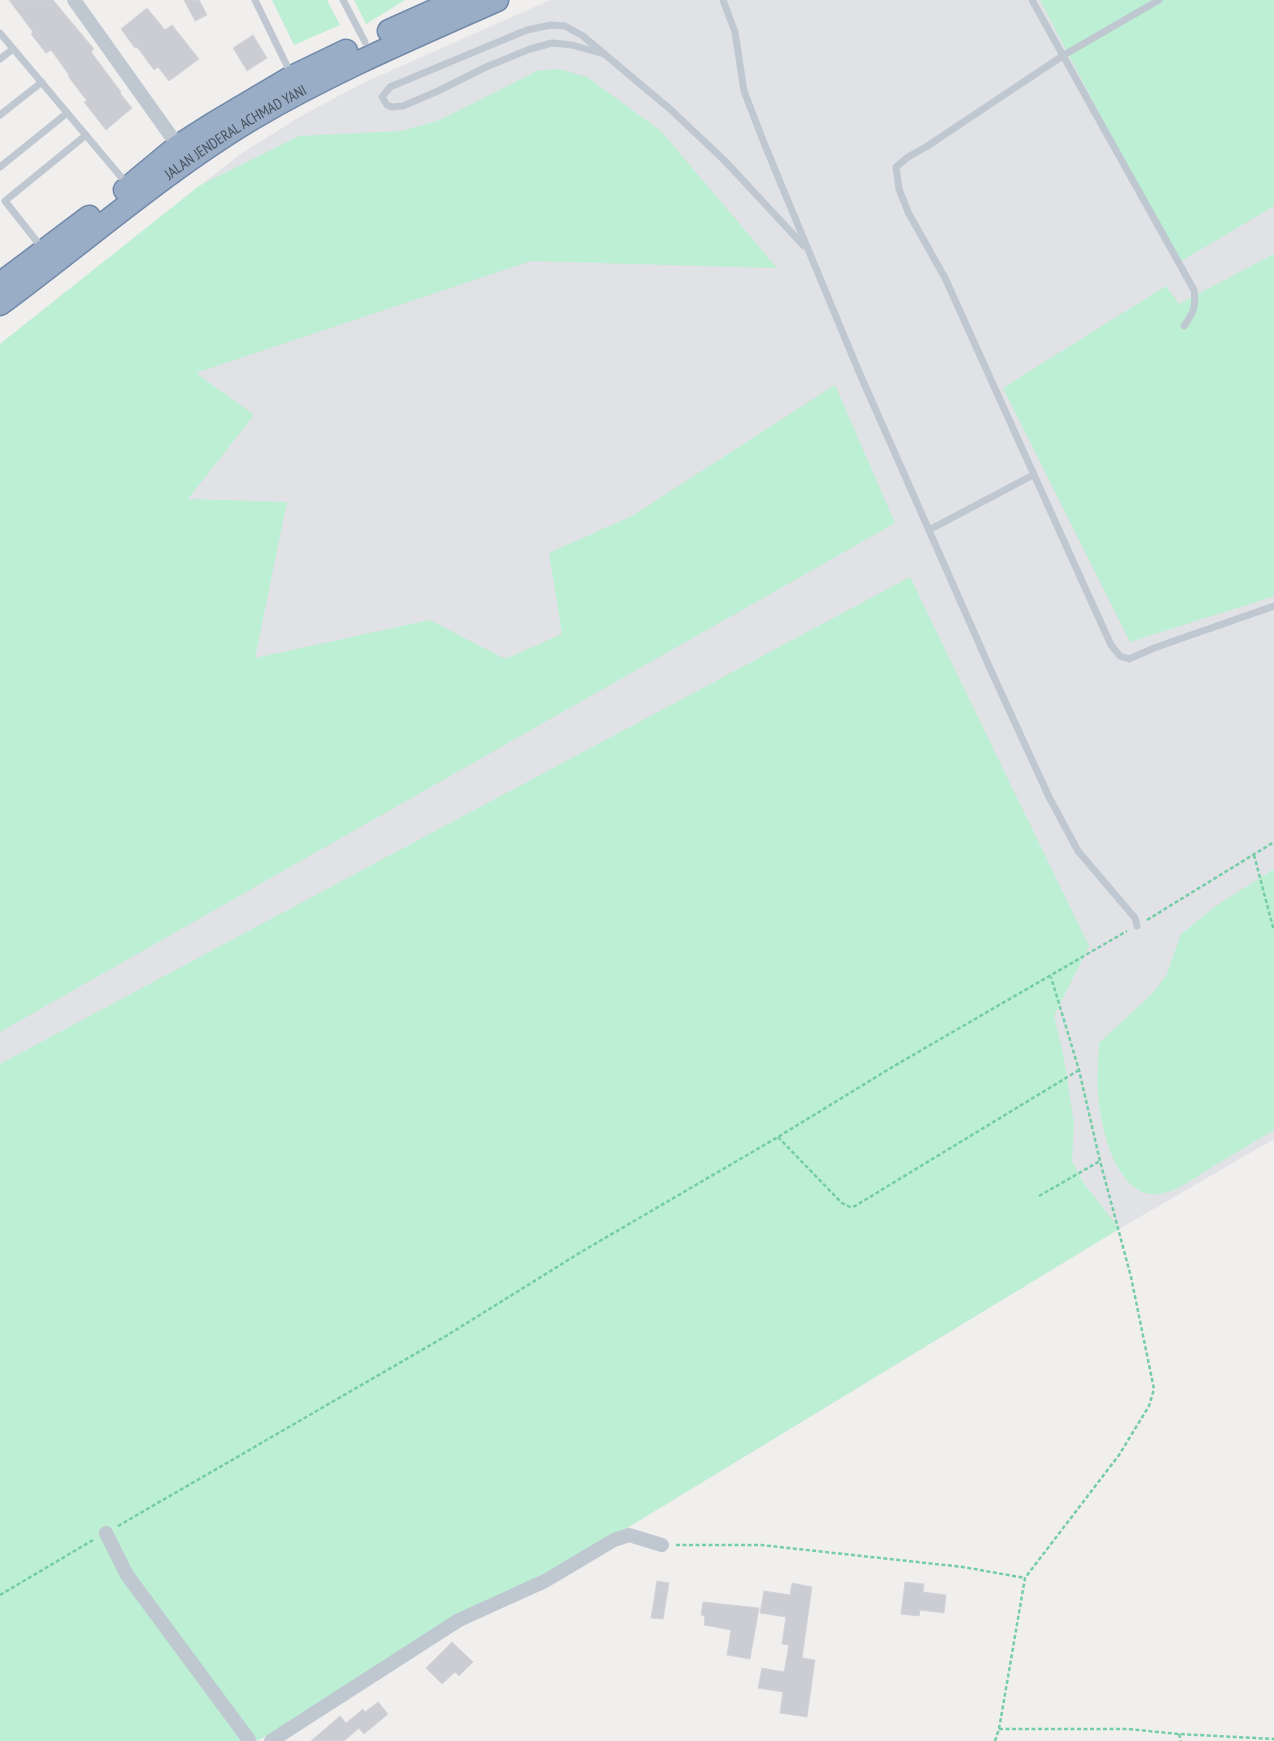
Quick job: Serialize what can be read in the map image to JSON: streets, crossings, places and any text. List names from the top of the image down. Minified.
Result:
{"streets":{"highway":["JALAN JENDERAL ACHMAD YANI"]}}
